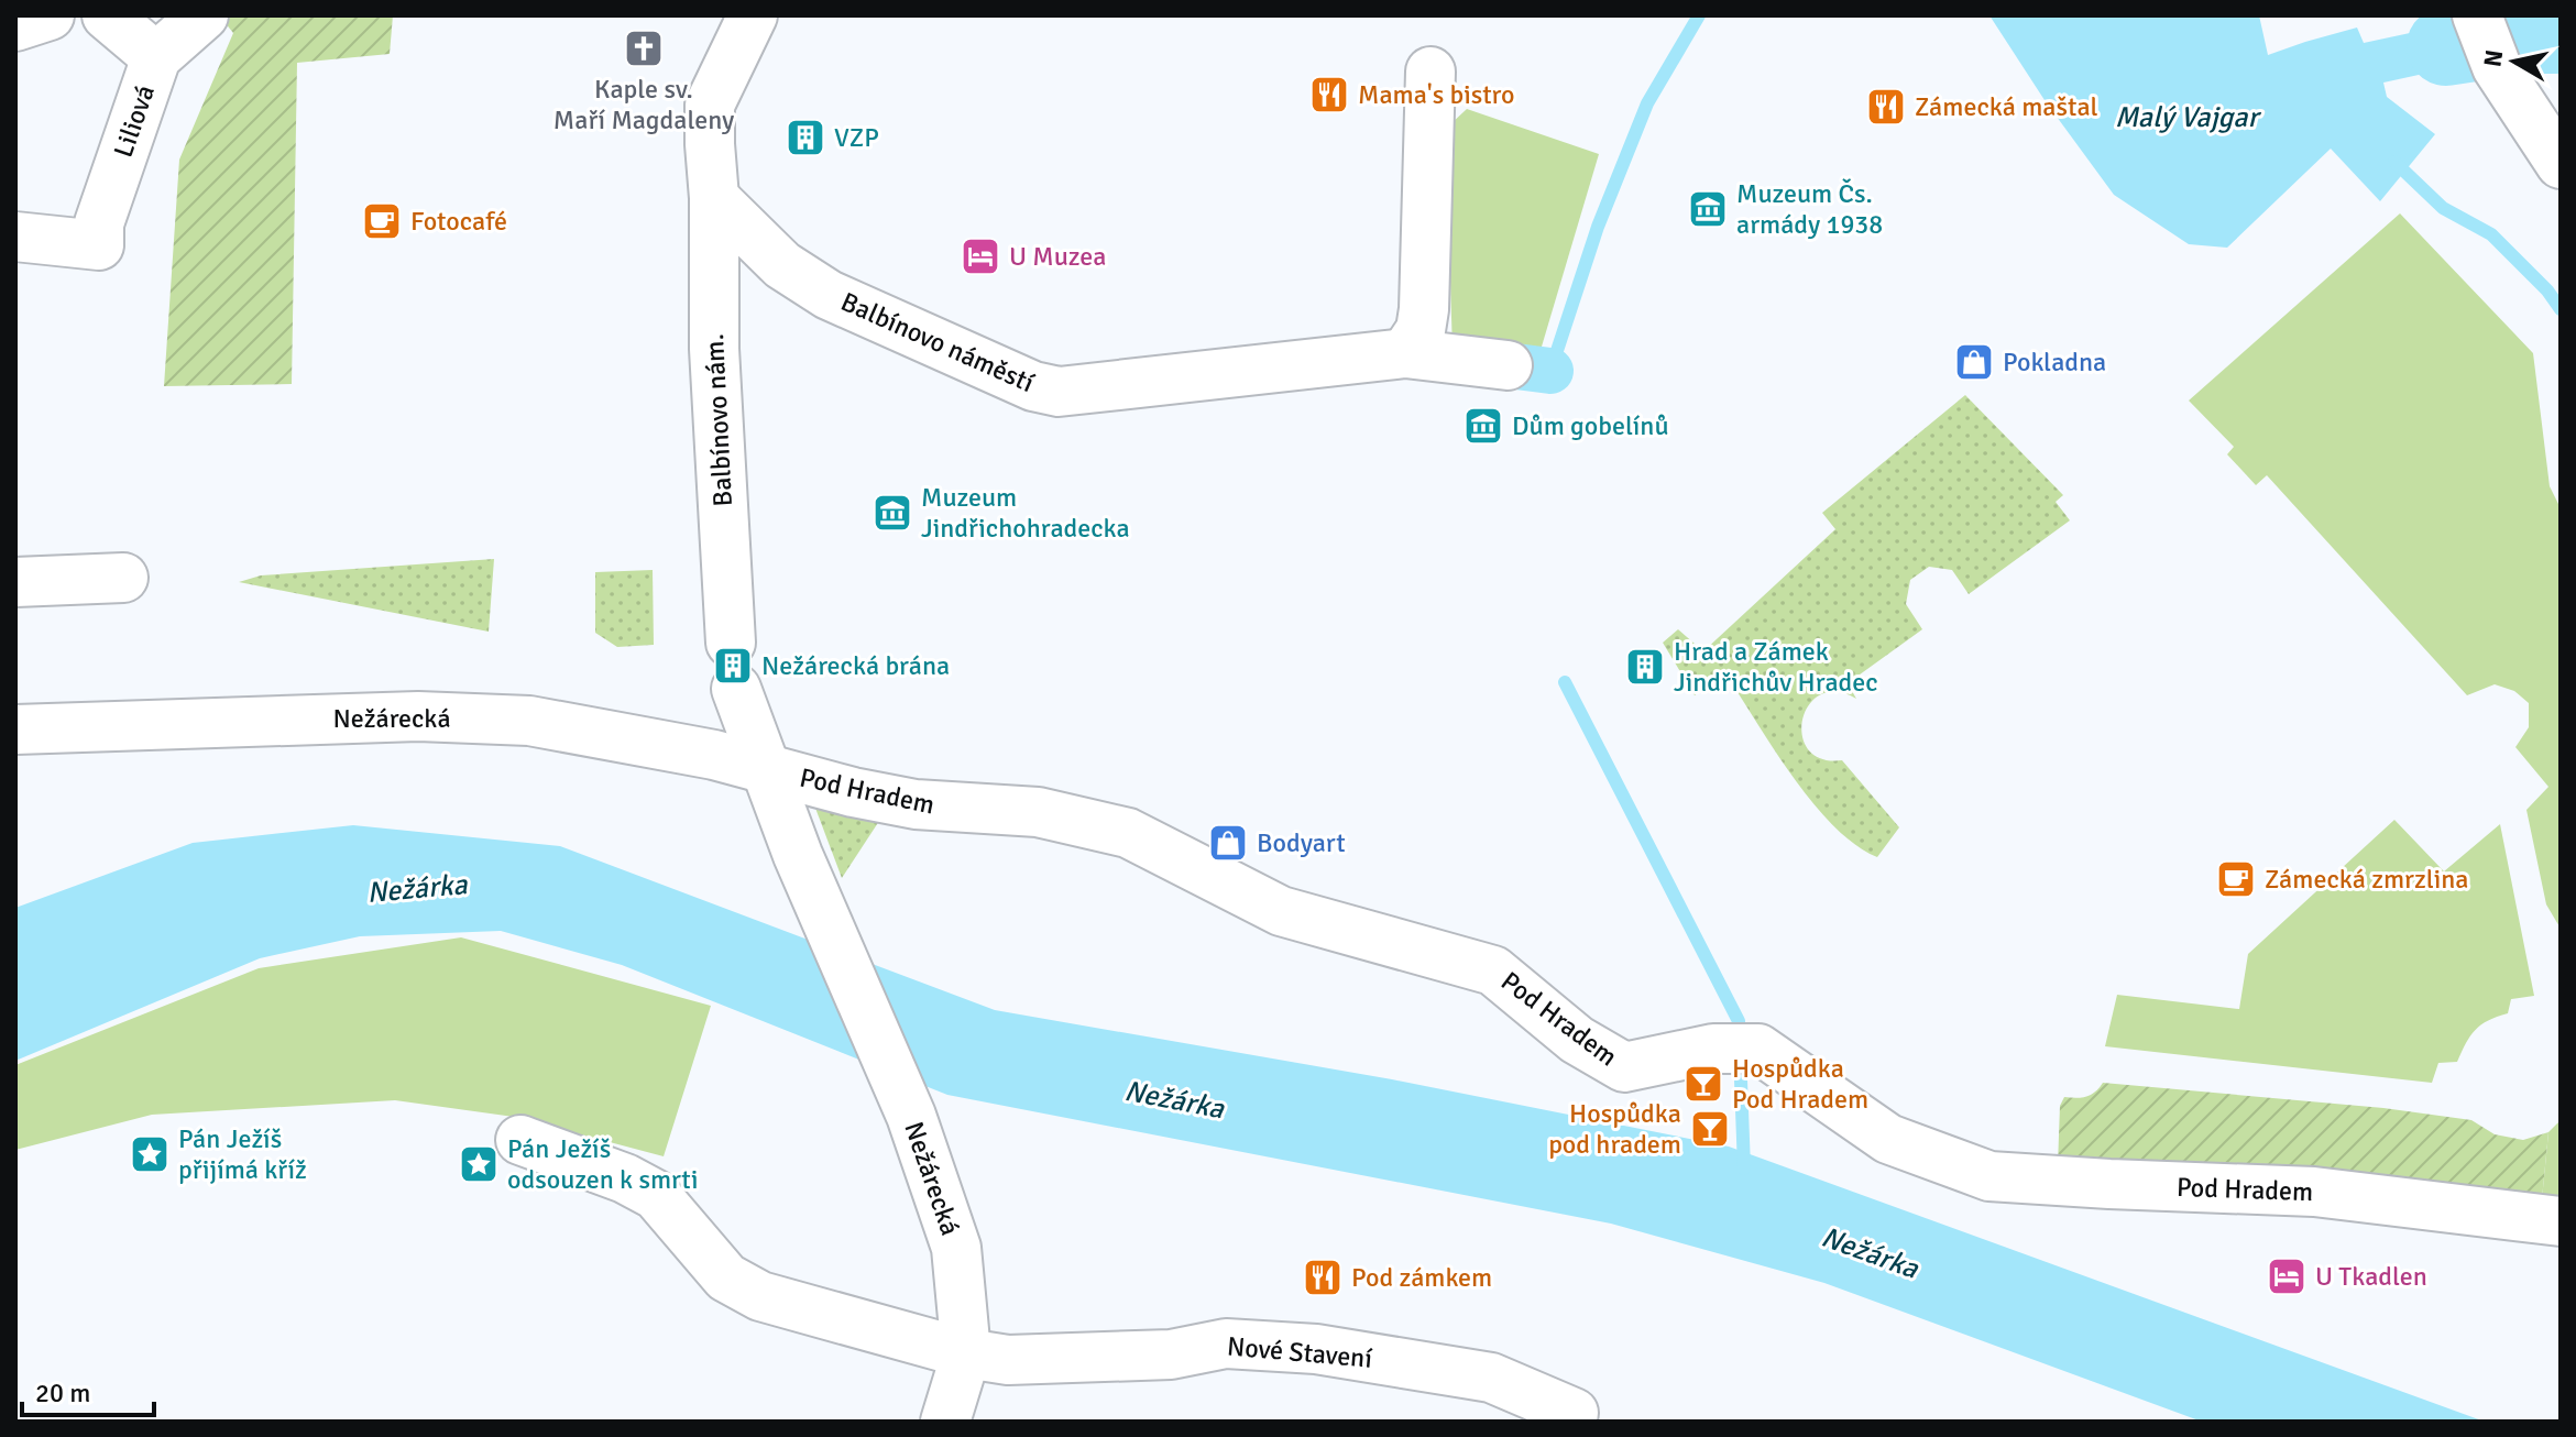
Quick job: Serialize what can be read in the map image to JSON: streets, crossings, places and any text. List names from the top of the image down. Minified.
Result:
{"streets":{"street":["Liliová","Balbínovo náměstí","Balbínovo nám.","Nežárecká","Pod Hradem","Nové Stavení"]},"crossings":[["Balbínovo náměstí","Balbínovo nám."],["Nežárecká","Pod Hradem"],["Nežárecká","Nové Stavení"]],"water":["Malý Vajgar","Nežárka"],"places":{"church":["Kaple sv. Maří Magdaleny"],"restaurant":["Mama's bistro","Zámecká maštal","Pod zámkem"],"building":["VZP","Nežárecká brána","Hrad a Zámek Jindřichův Hradec"],"museum":["Muzeum Čs. armády 1938","Dům gobelínů","Muzeum Jindřichohradecka"],"cafe":["Fotocafé","Zámecká zmrzlina"],"hotel":["U Muzea","U Tkadlen"],"shop":["Pokladna","Bodyart"],"bar":["Hospůdka Pod Hradem","Hospůdka pod hradem"],"place":["Pán Ježíš přijímá kříž","Pán Ježíš odsouzen k smrti"]},"scale_bar":"20 m","north":"left"}
